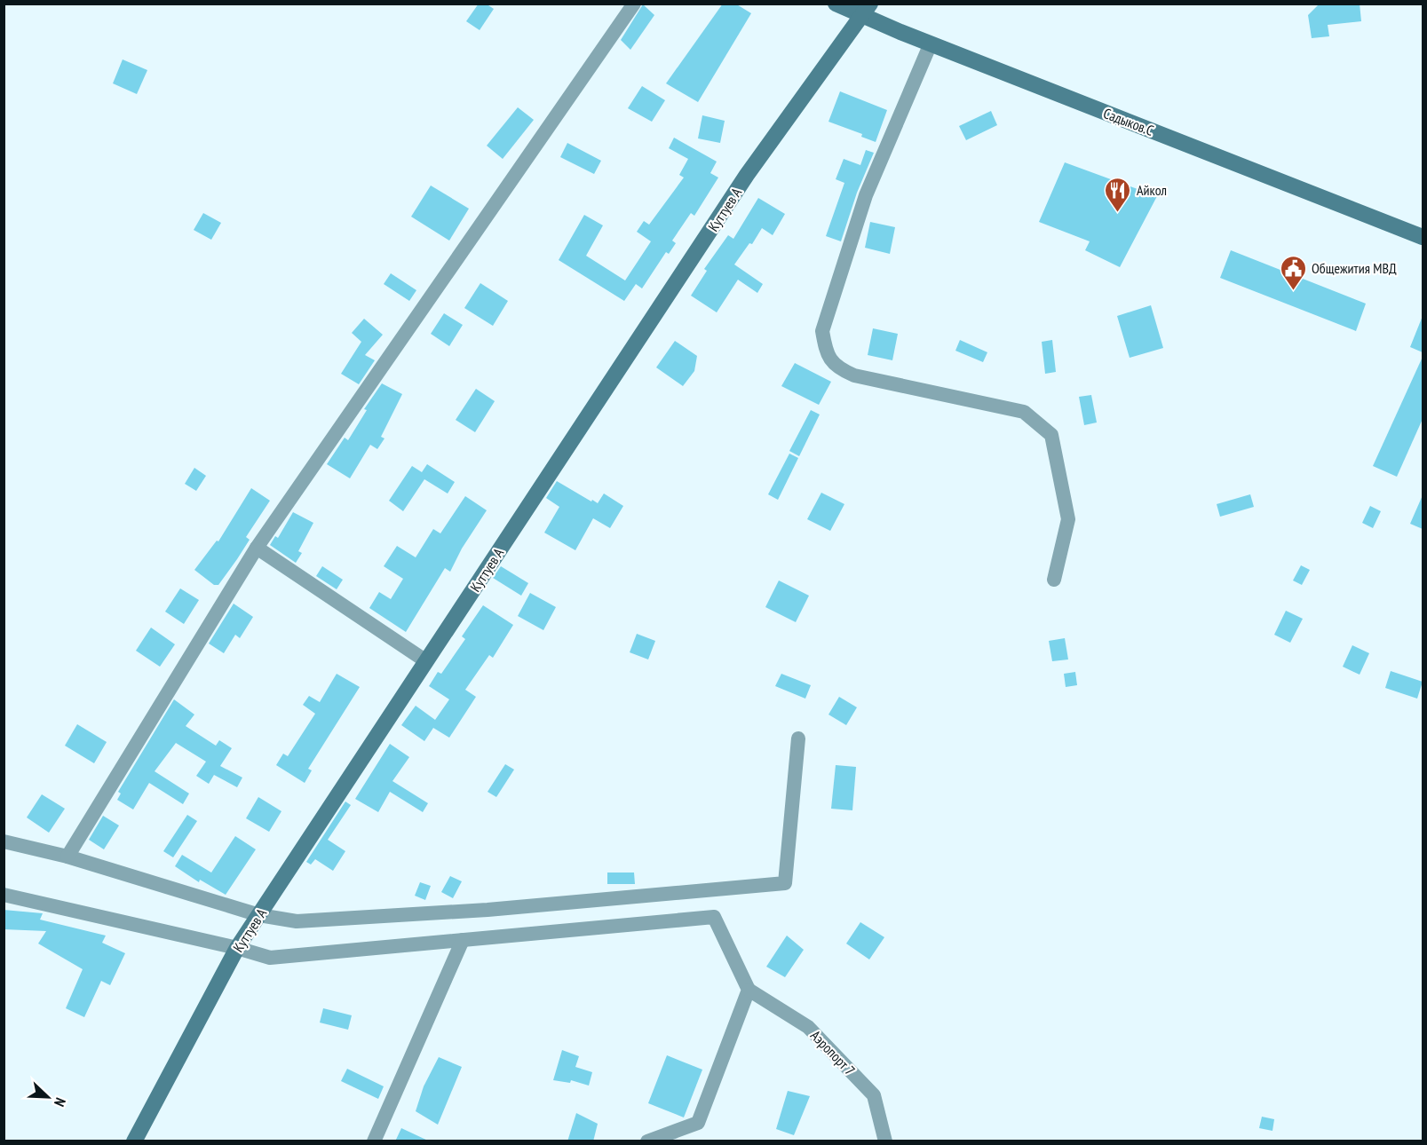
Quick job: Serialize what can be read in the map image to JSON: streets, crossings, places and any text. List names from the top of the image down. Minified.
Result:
{"streets":{"street":["Садыков.С","Куттуев А","Аэропорт 7"]},"crossings":[["Садыков.С","Куттуев А"]],"places":{"restaurant":["Айкол"],"public building":["Общежития МВД"]},"north":"bottom right"}
